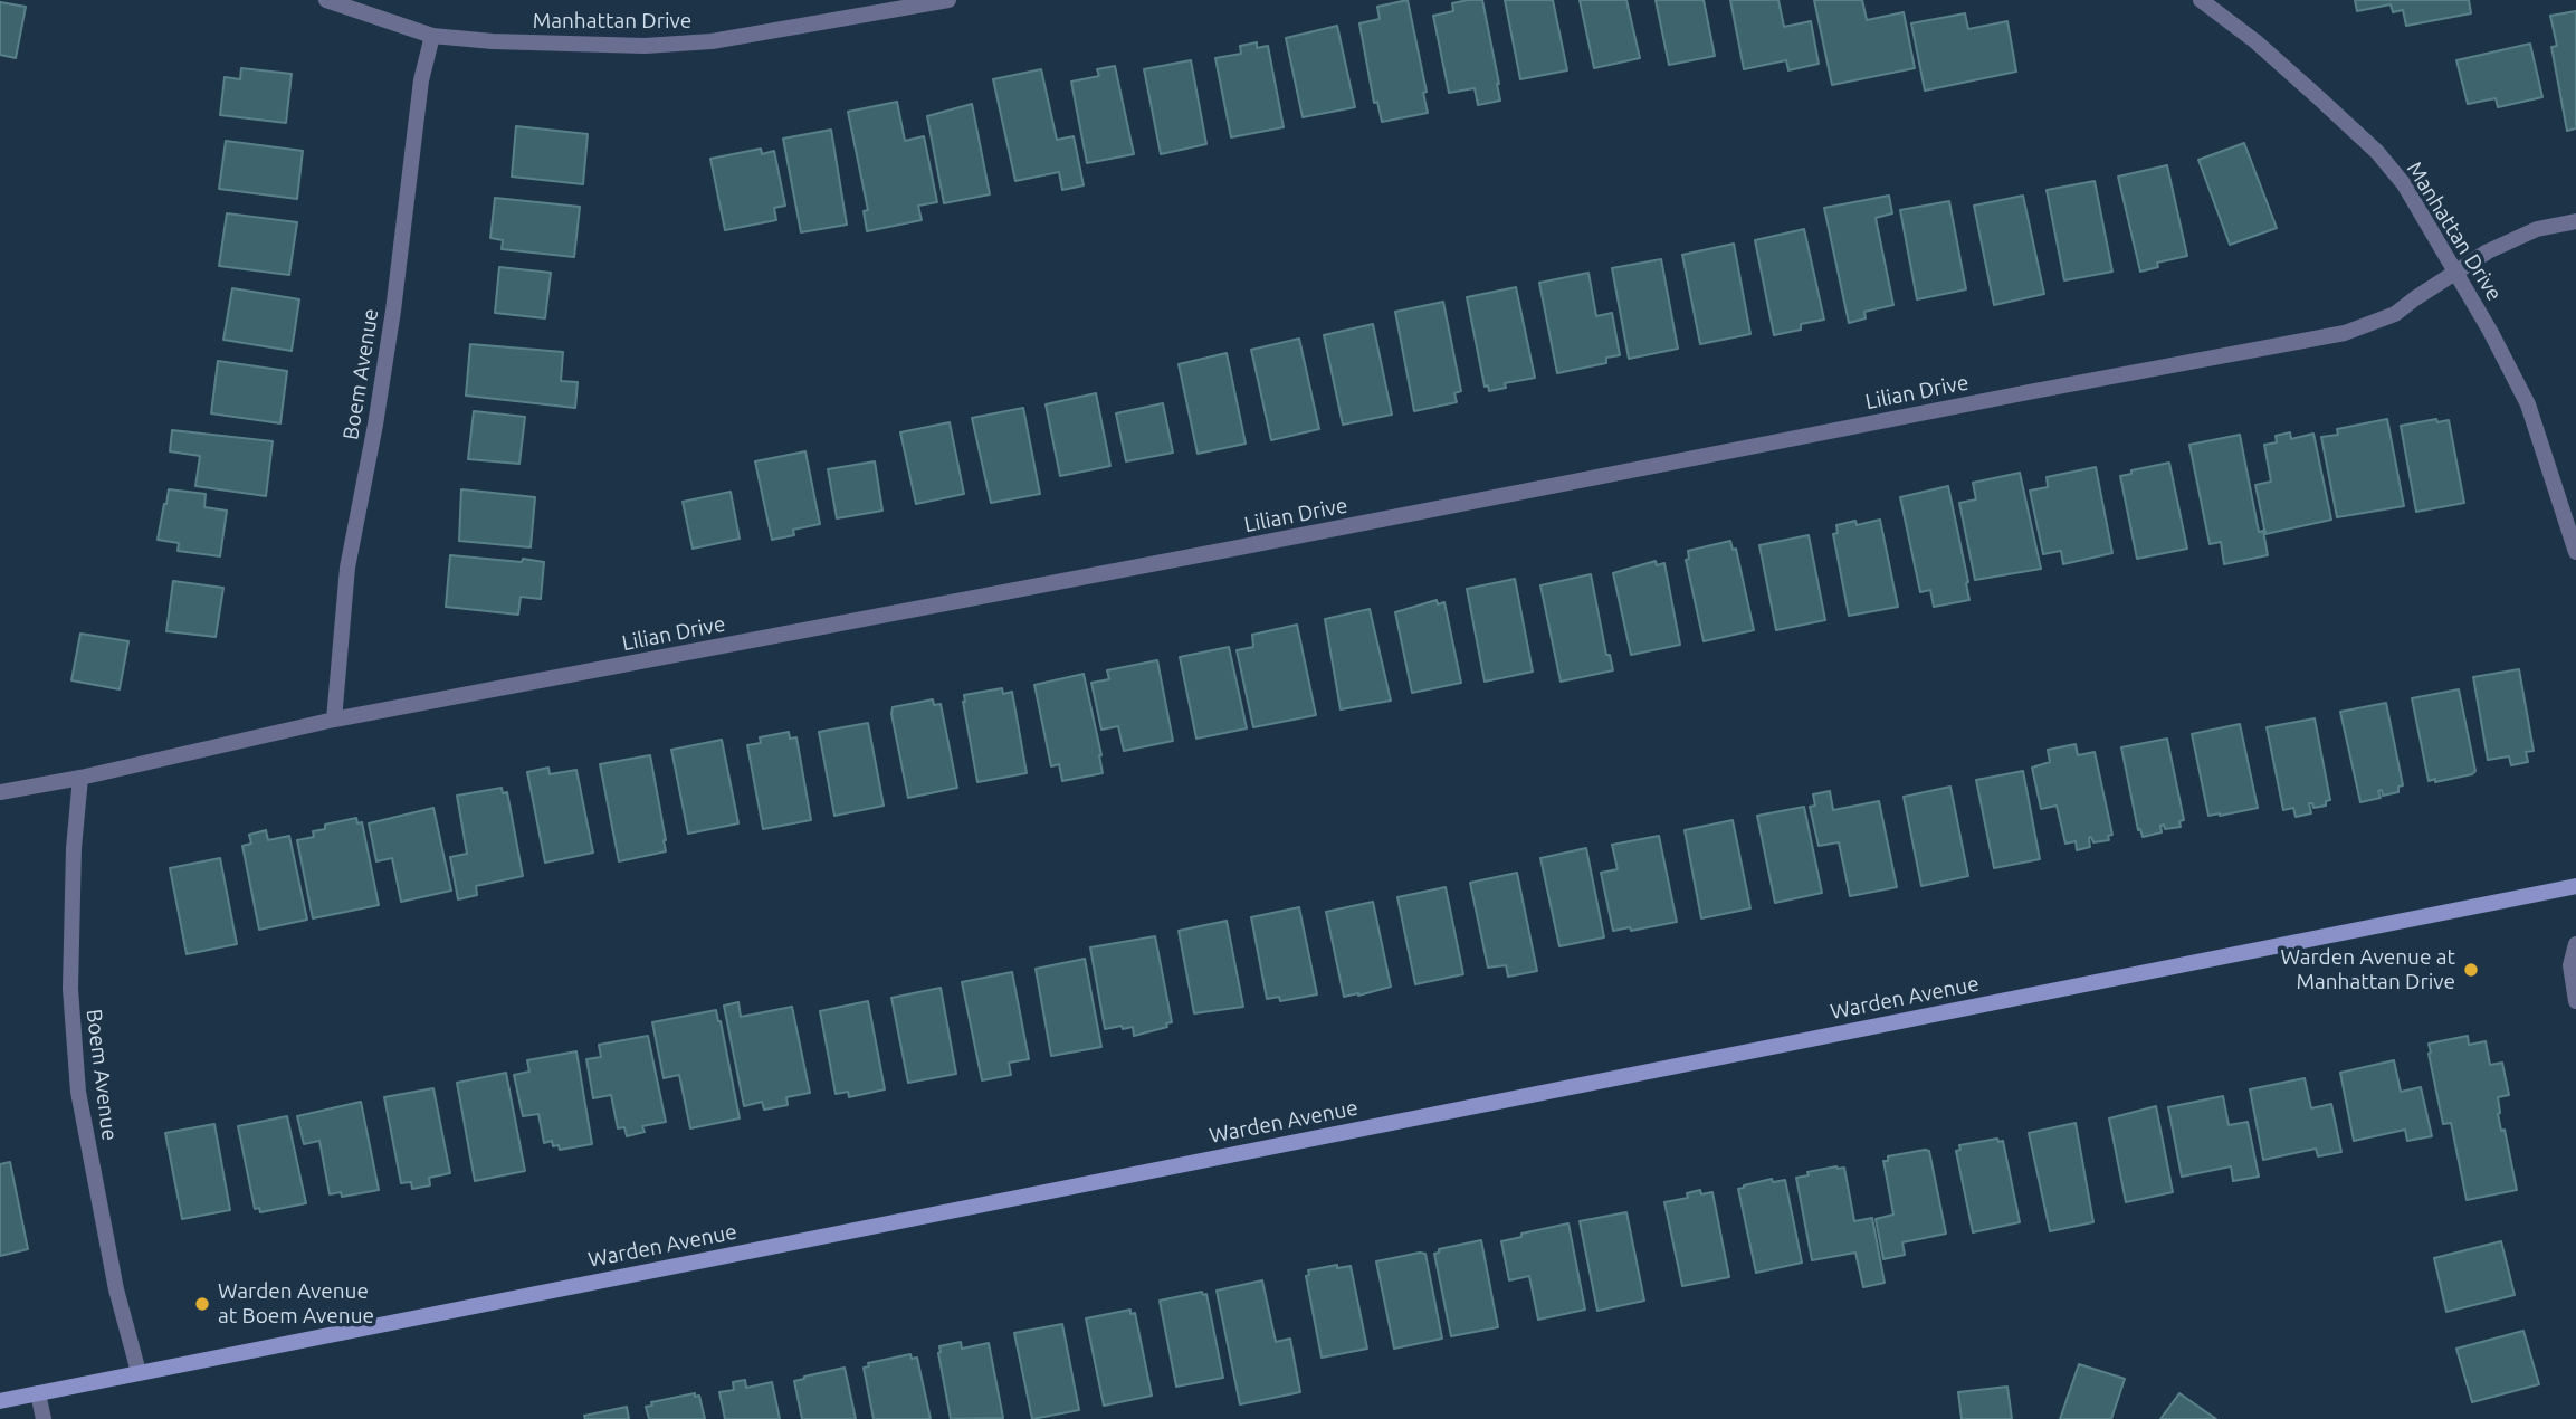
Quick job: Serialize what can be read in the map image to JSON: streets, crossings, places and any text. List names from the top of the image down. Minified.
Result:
{"streets":{"main road":["Warden Avenue"],"street":["Manhattan Drive","Boem Avenue","Lilian Drive"]},"crossings":[["Manhattan Drive","Boem Avenue"],["Manhattan Drive","Lilian Drive"],["Boem Avenue","Lilian Drive"],["Boem Avenue","Warden Avenue"]],"places":["Warden Avenue at Manhattan Drive","Warden Avenue at Boem Avenue"]}
